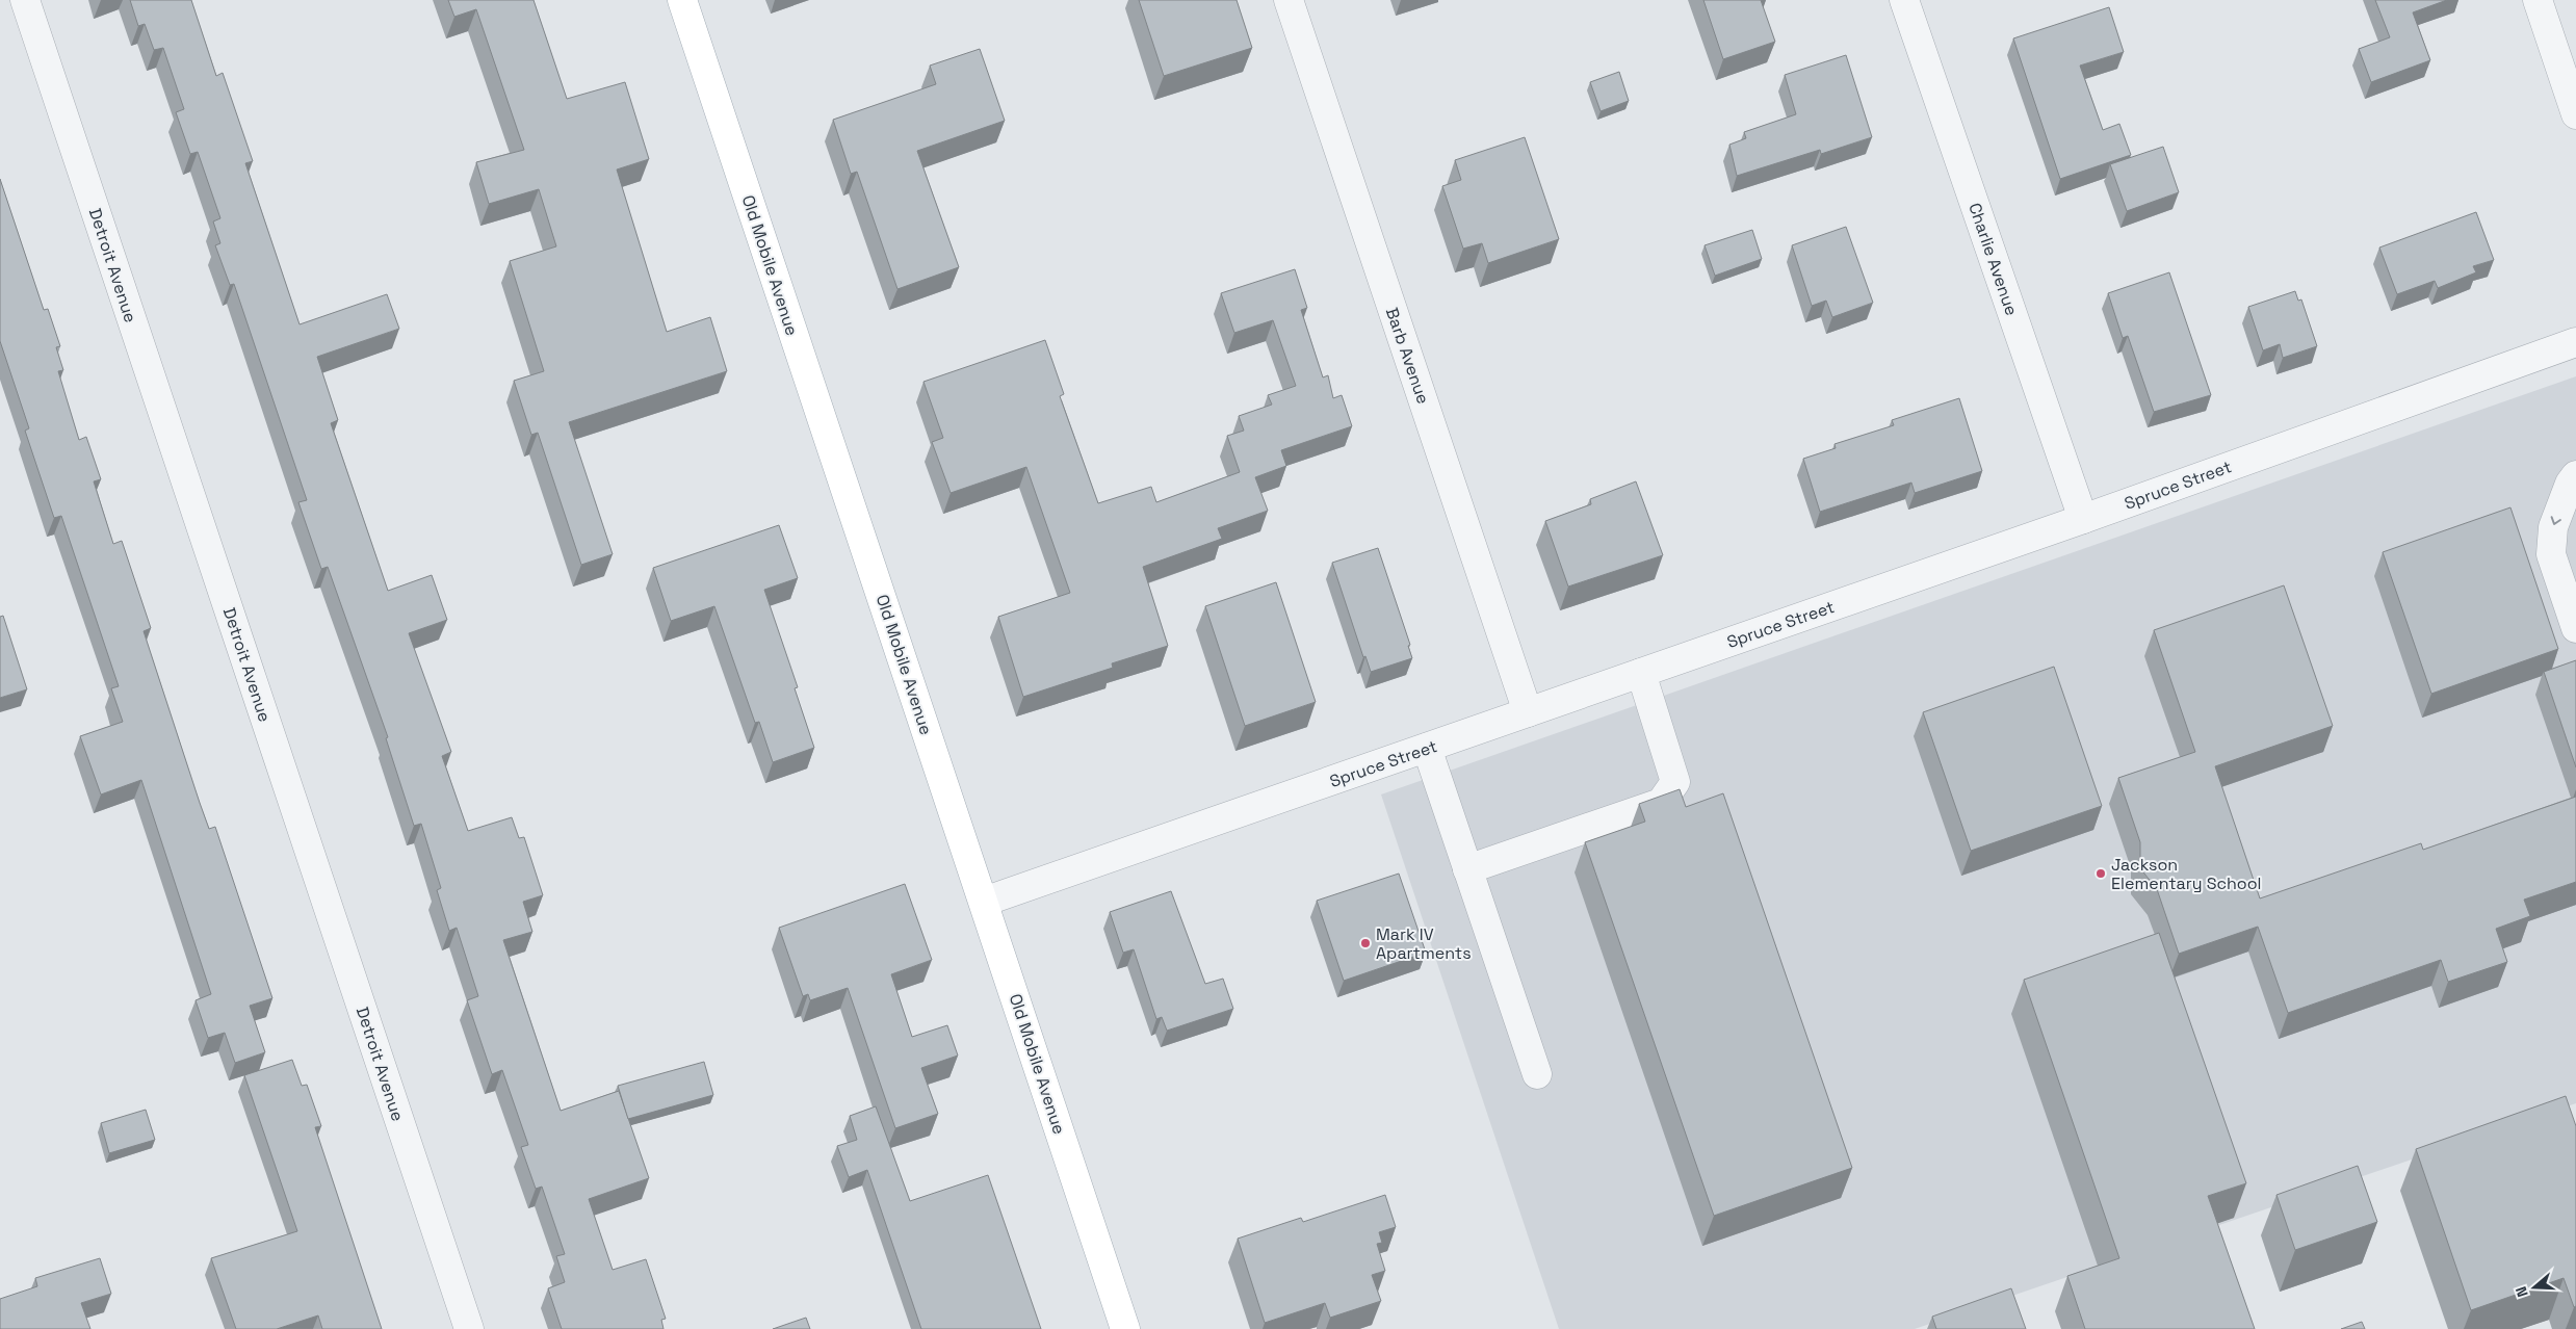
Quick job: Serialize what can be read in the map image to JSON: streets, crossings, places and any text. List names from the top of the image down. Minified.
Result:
{"streets":{"main road":["Old Mobile Avenue"],"street":["Charlie Avenue","Detroit Avenue","Barb Avenue","Spruce Street"]},"crossings":[["Charlie Avenue","Spruce Street"],["Old Mobile Avenue","Spruce Street"],["Barb Avenue","Spruce Street"]],"places":["Jackson Elementary School","Mark IV Apartments"],"north":"left"}
